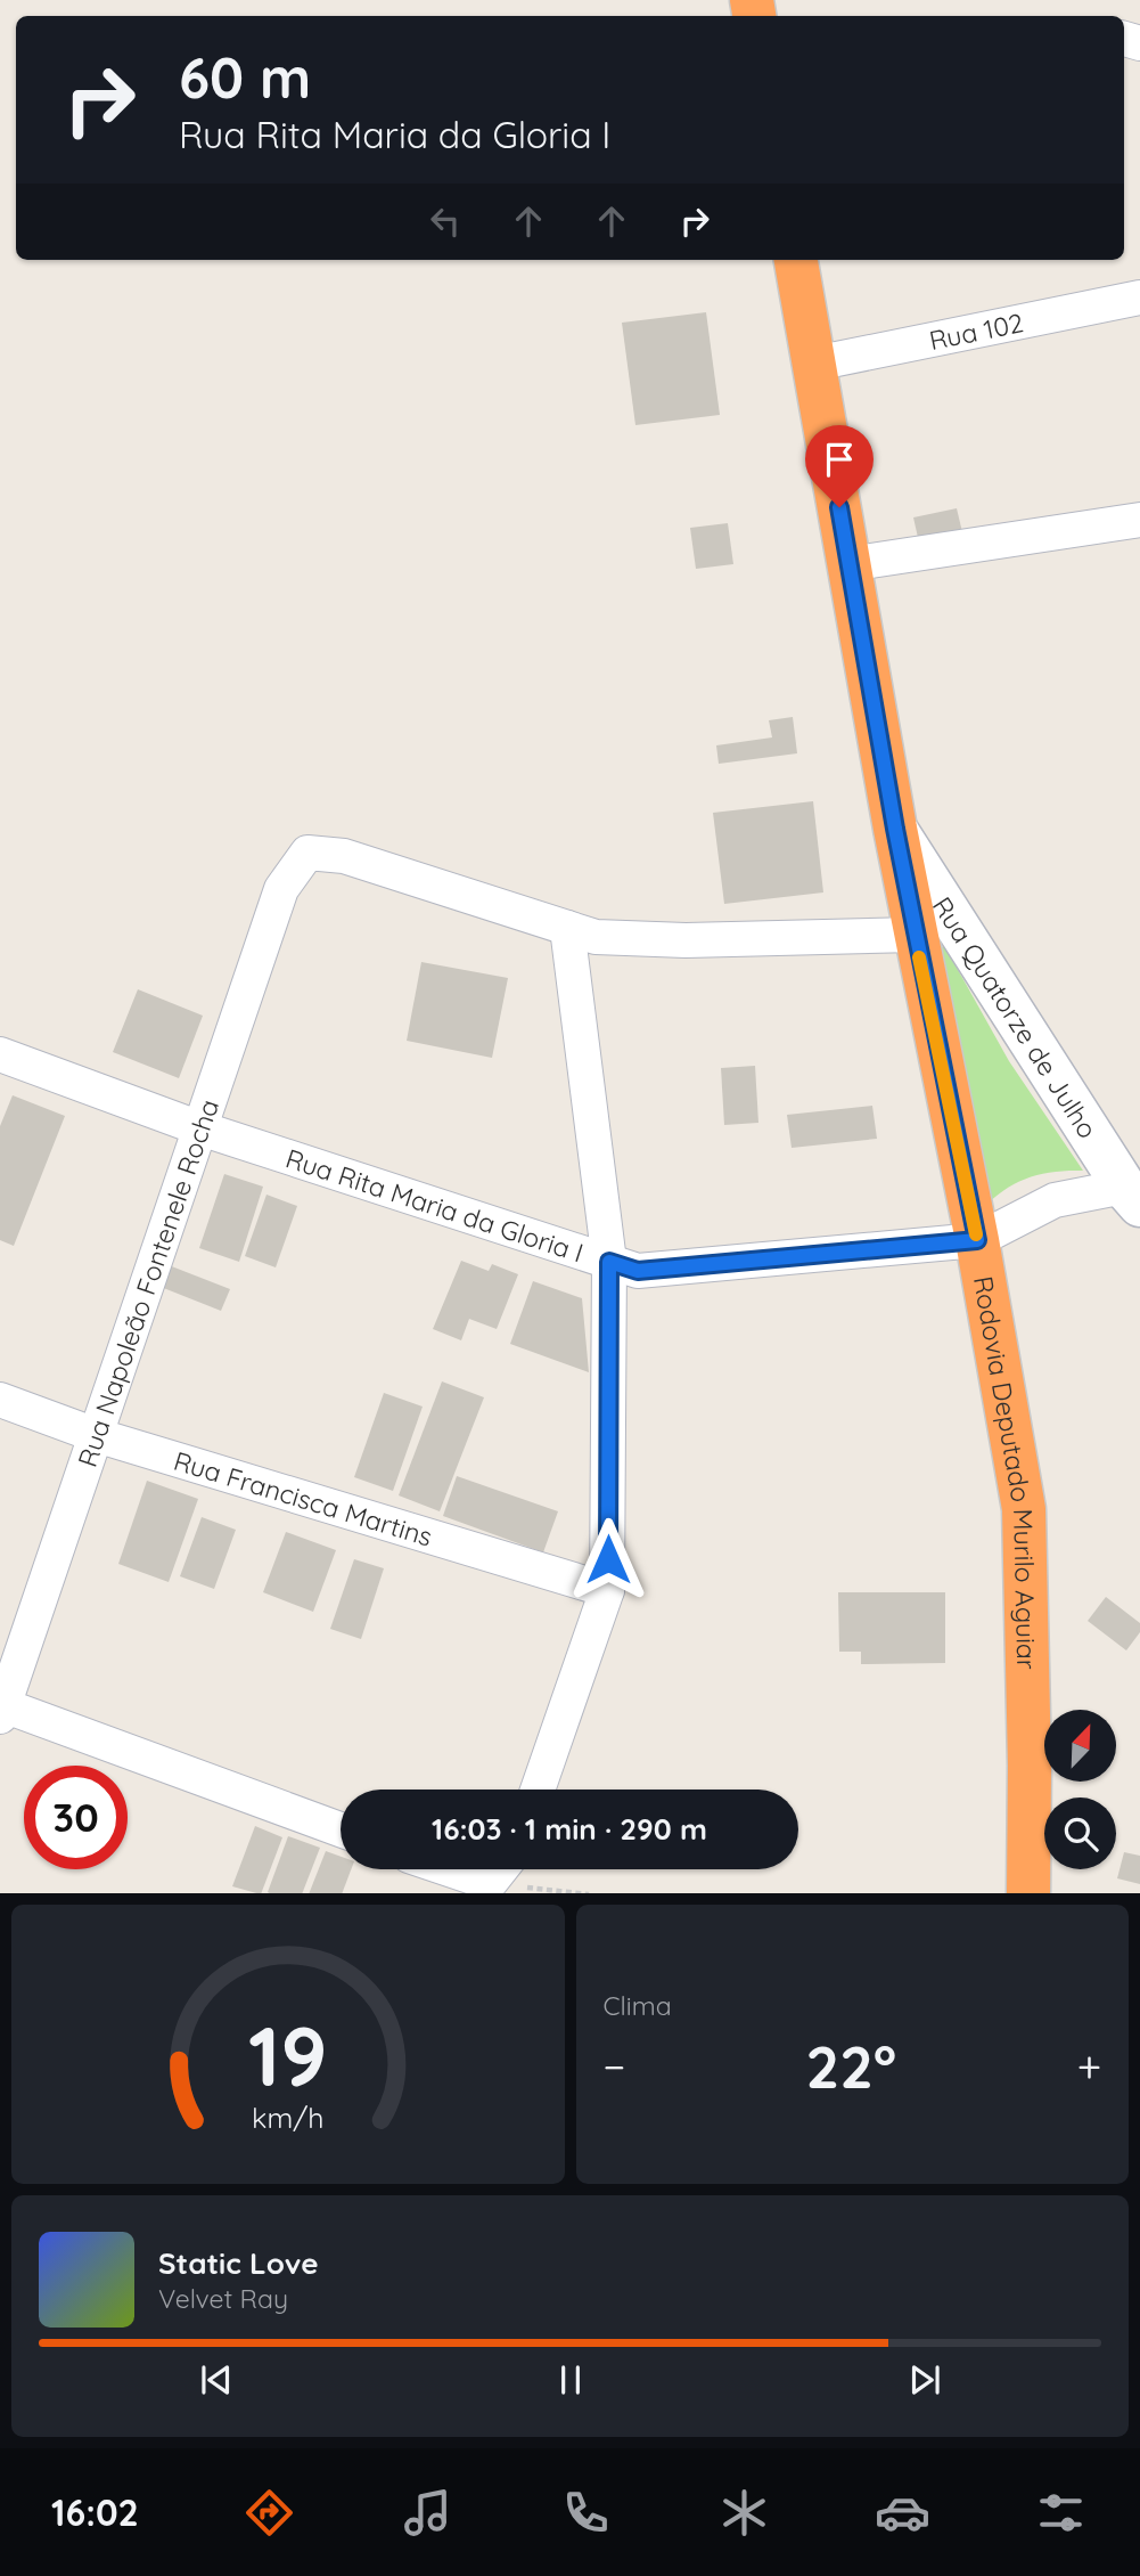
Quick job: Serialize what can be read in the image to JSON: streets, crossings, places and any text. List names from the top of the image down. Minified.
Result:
{"streets":{"highway":["Rodovia Deputado Murilo Aguiar"],"street":["Rua 102","Rua Quatorze de Julho","Rua Rita Maria da Gloria I","Rua Napoleão Fontenele Rocha","Rua Francisca Martins"]},"crossings":[["Rua 102","Rodovia Deputado Murilo Aguiar"],["Rua Quatorze de Julho","Rodovia Deputado Murilo Aguiar"],["Rua Rita Maria da Gloria I","Rua Napoleão Fontenele Rocha"],["Rua Rita Maria da Gloria I","Rodovia Deputado Murilo Aguiar"],["Rua Napoleão Fontenele Rocha","Rua Francisca Martins"]],"north":"top right","page":{"turn":["60 m","Rua Rita Maria da Gloria I"],"limit":"30","trip":"16:03 · 1 min · 290 m","tile":"Clima","heat":["−","22°","+"],"song":["Static Love","Velvet Ray"],"tabs":"16:02","gauge":["19","km/h"]}}
